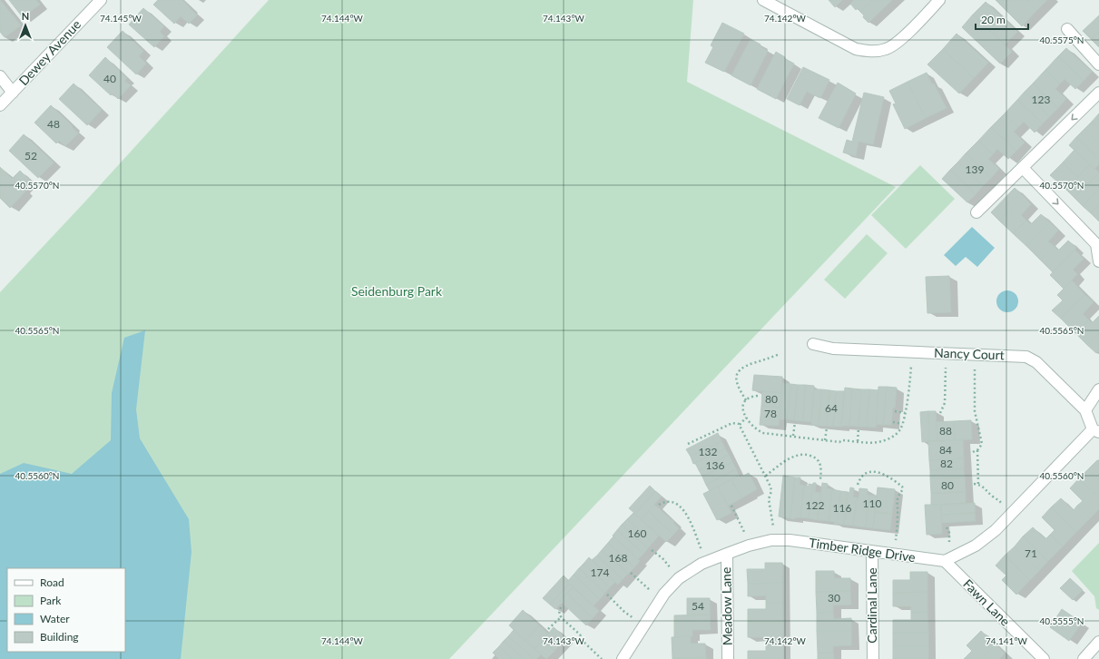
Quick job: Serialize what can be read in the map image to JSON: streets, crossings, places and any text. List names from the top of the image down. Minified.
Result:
{"streets":{"street":["Dewey Avenue","Nancy Court","Timber Ridge Drive","Fawn Lane","Cardinal Lane","Meadow Lane"]},"crossings":[["Timber Ridge Drive","Fawn Lane"],["Timber Ridge Drive","Cardinal Lane"],["Timber Ridge Drive","Meadow Lane"]],"parks":["Seidenburg Park"],"house_numbers":["40","123","48","52","139","80","64","78","88","84","132","82","136","80","110","122","116","160","71","168","174","30","54"],"legend":["Road","Park","Water","Building"],"scale_bar":"20 m","north":"top","coordinates":["74.145°W","74.144°W","74.143°W","74.142°W","40.5575°N","40.5570°N","40.5565°N","40.5560°N","40.5555°N","74.141°W"]}
